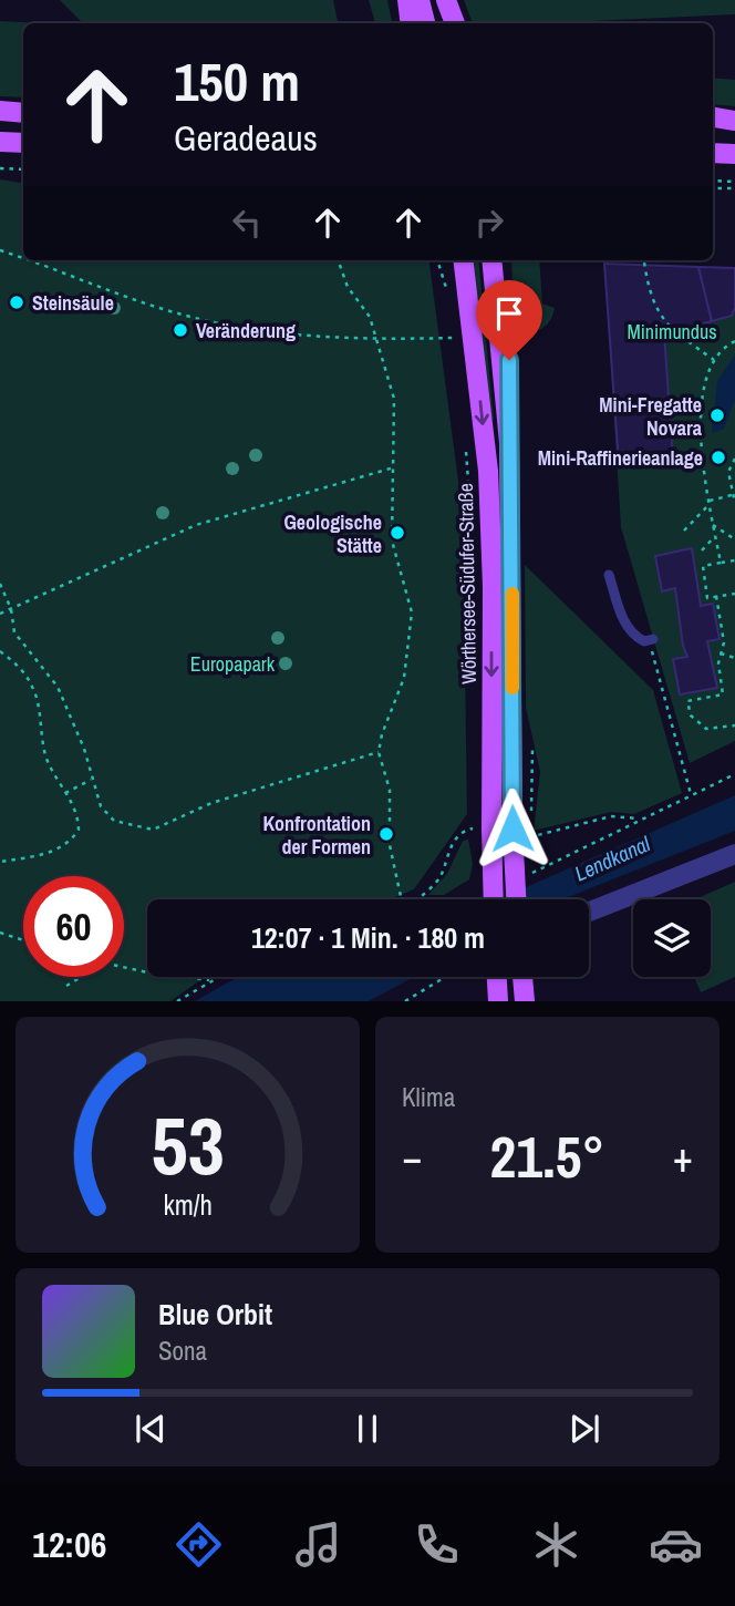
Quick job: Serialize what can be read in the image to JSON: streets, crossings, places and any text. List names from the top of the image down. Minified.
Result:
{"streets":{"main road":["Wörthersee-Südufer-Straße"]},"water":["Lendkanal"],"parks":["Minimundus","Europapark"],"places":["Steinsäule","Veränderung","Mini-Fregatte Novara","Mini-Raffinerieanlage","Geologische Stätte","Konfrontation der Formen"],"page":{"turn":["150 m","Geradeaus"],"limit":"60","trip":"12:07 · 1 Min. · 180 m","tile":"Klima","heat":["−","21.5°","+"],"song":["Blue Orbit","Sona"],"tabs":"12:06","gauge":["53","km/h"]}}
